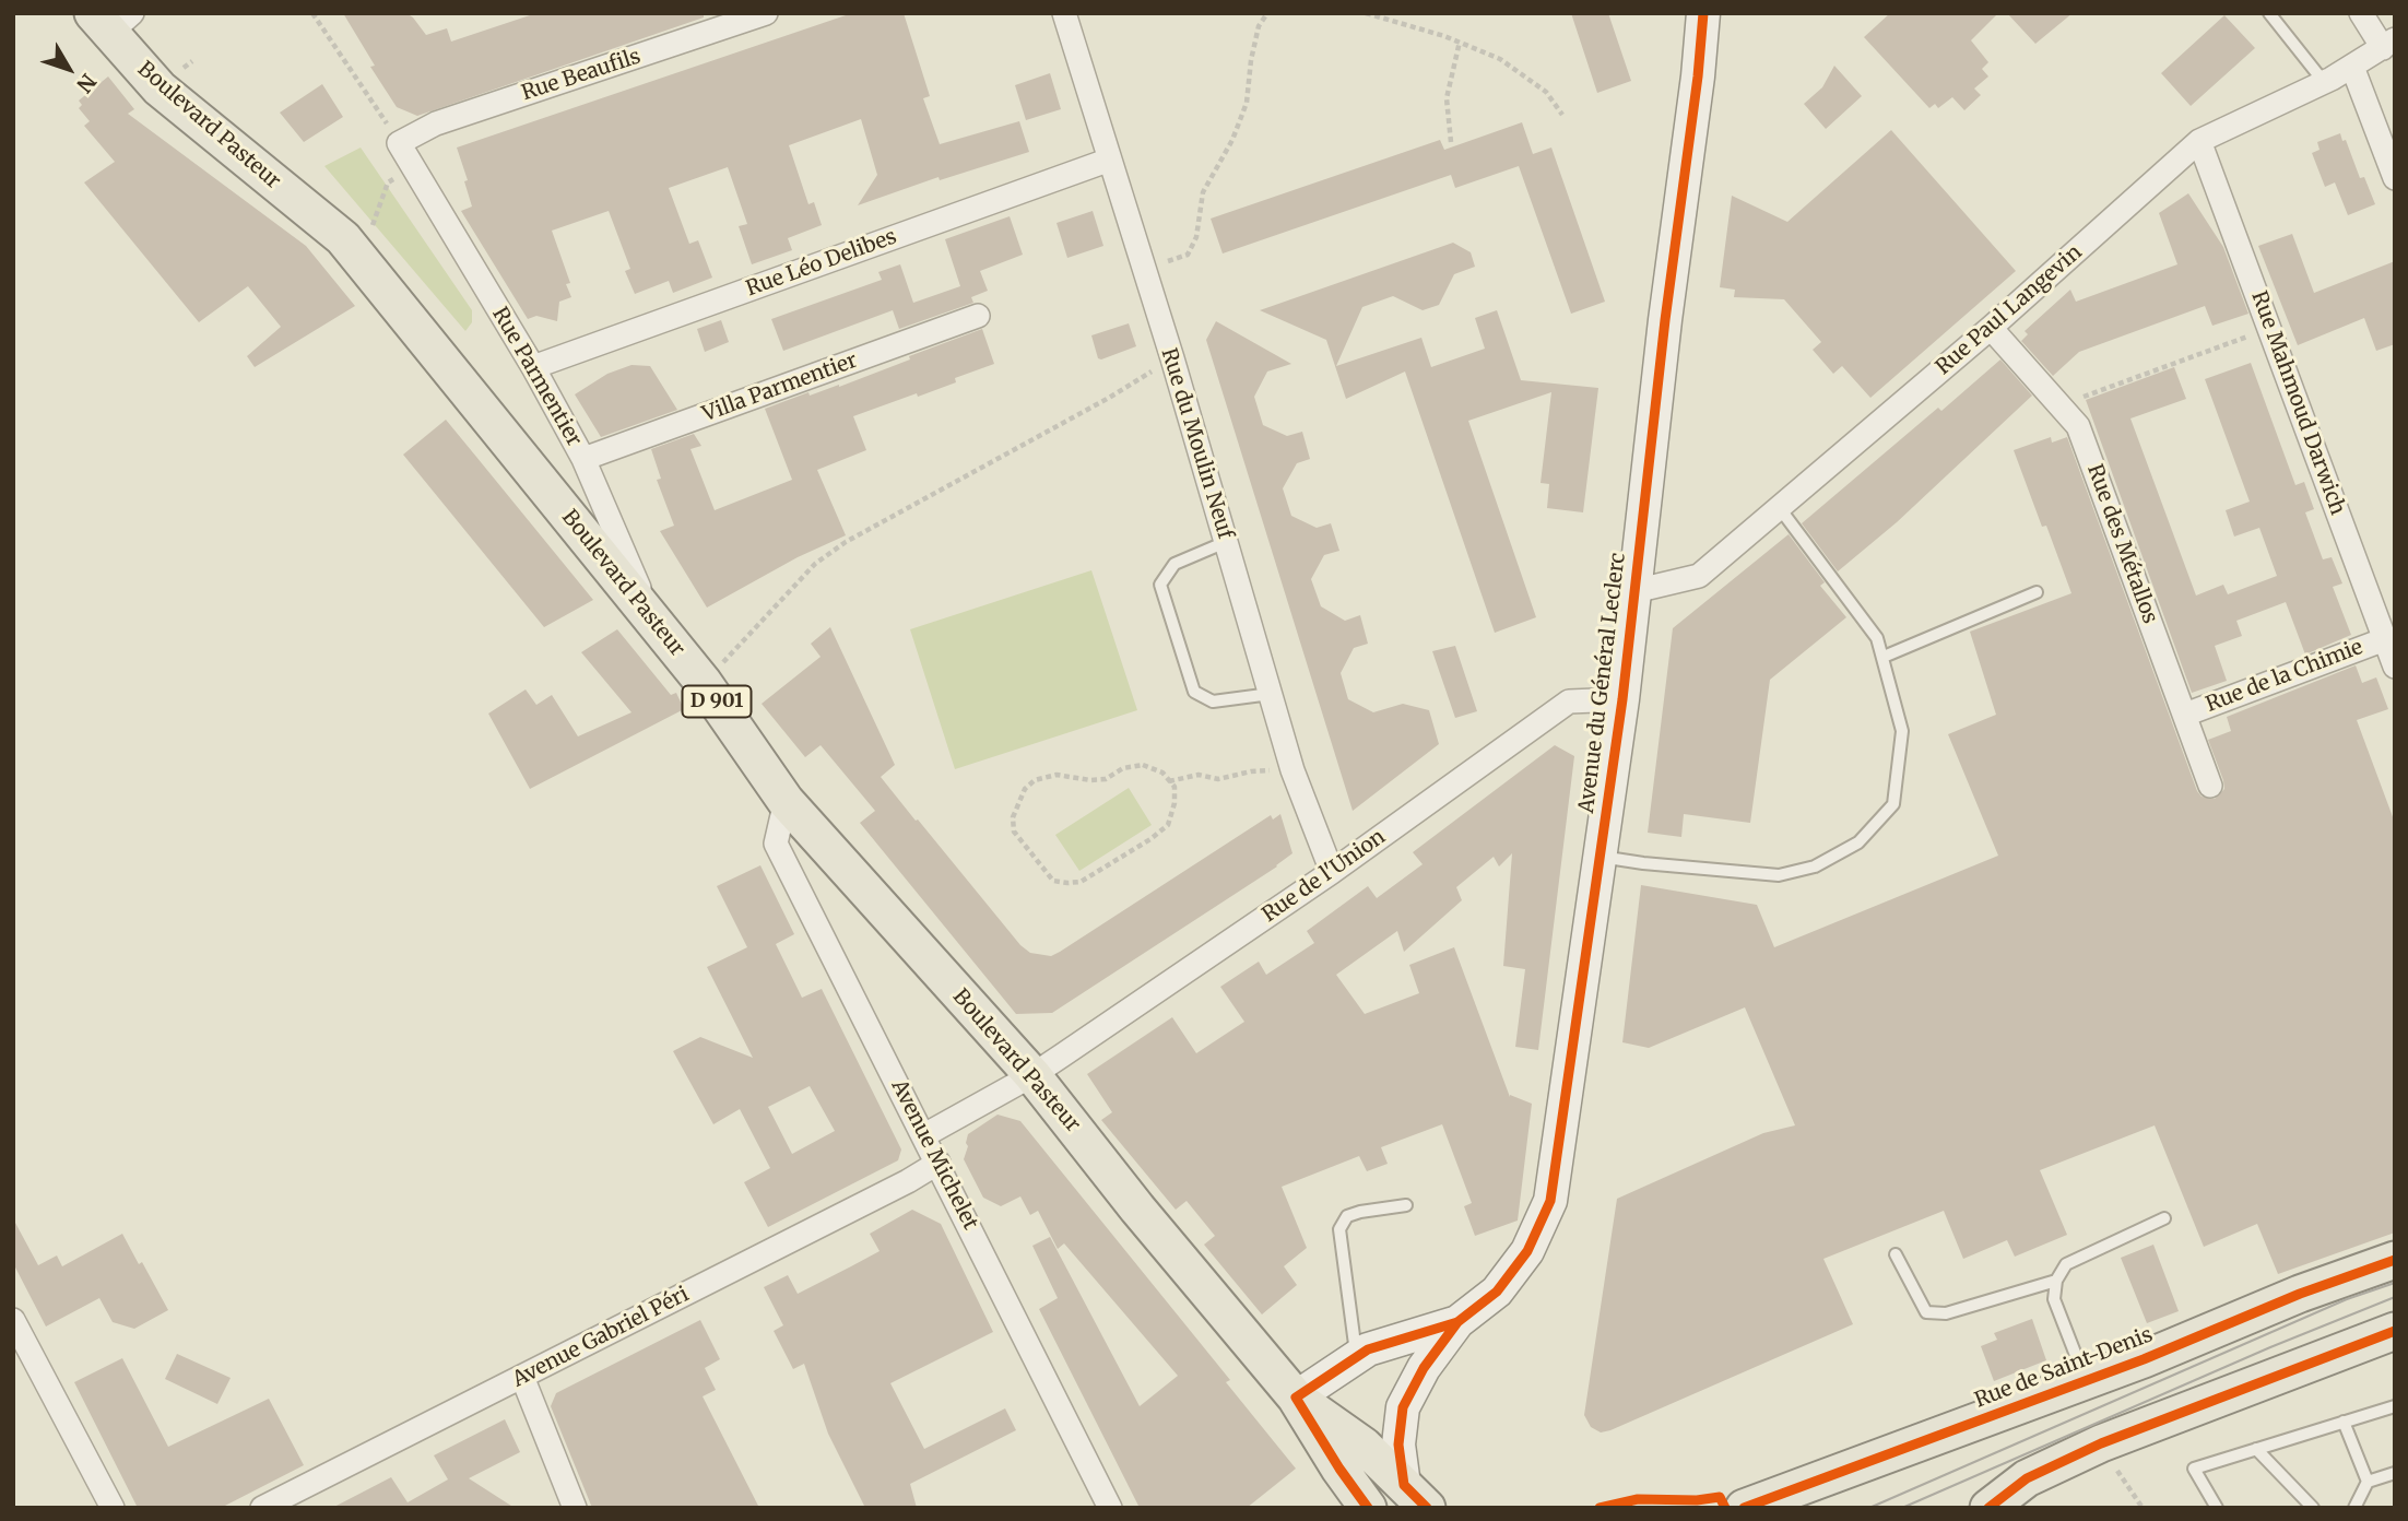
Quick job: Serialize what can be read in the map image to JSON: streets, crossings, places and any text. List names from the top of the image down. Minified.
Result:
{"streets":{"main road":["Boulevard Pasteur","Avenue du Général Leclerc","D 901","Rue de Saint-Denis"],"street":["Rue Beaufils","Rue Léo Delibes","Rue Paul Langevin","Rue Parmentier","Villa Parmentier","Rue Mahmoud Darwich","Rue du Moulin Neuf","Rue des Métallos","Rue de la Chimie","Rue de l'Union","Avenue Michelet","Avenue Gabriel Péri"]},"crossings":[["Rue Beaufils","Rue Parmentier"],["Boulevard Pasteur","Rue Parmentier"],["Boulevard Pasteur","Avenue du Général Leclerc"],["Boulevard Pasteur","Rue de l'Union"],["Boulevard Pasteur","Avenue Michelet"],["Rue Léo Delibes","Rue Parmentier"],["Rue Léo Delibes","Rue du Moulin Neuf"],["Rue Paul Langevin","Rue Mahmoud Darwich"],["Rue Paul Langevin","Rue des Métallos"],["Rue Paul Langevin","Avenue du Général Leclerc"],["Rue Parmentier","Villa Parmentier"],["Rue Mahmoud Darwich","Rue de la Chimie"],["Rue du Moulin Neuf","Rue de l'Union"],["Rue des Métallos","Rue de la Chimie"],["Avenue du Général Leclerc","Rue de l'Union"],["Rue de l'Union","Avenue Michelet"],["Avenue Michelet","Avenue Gabriel Péri"]],"north":"bottom right"}
